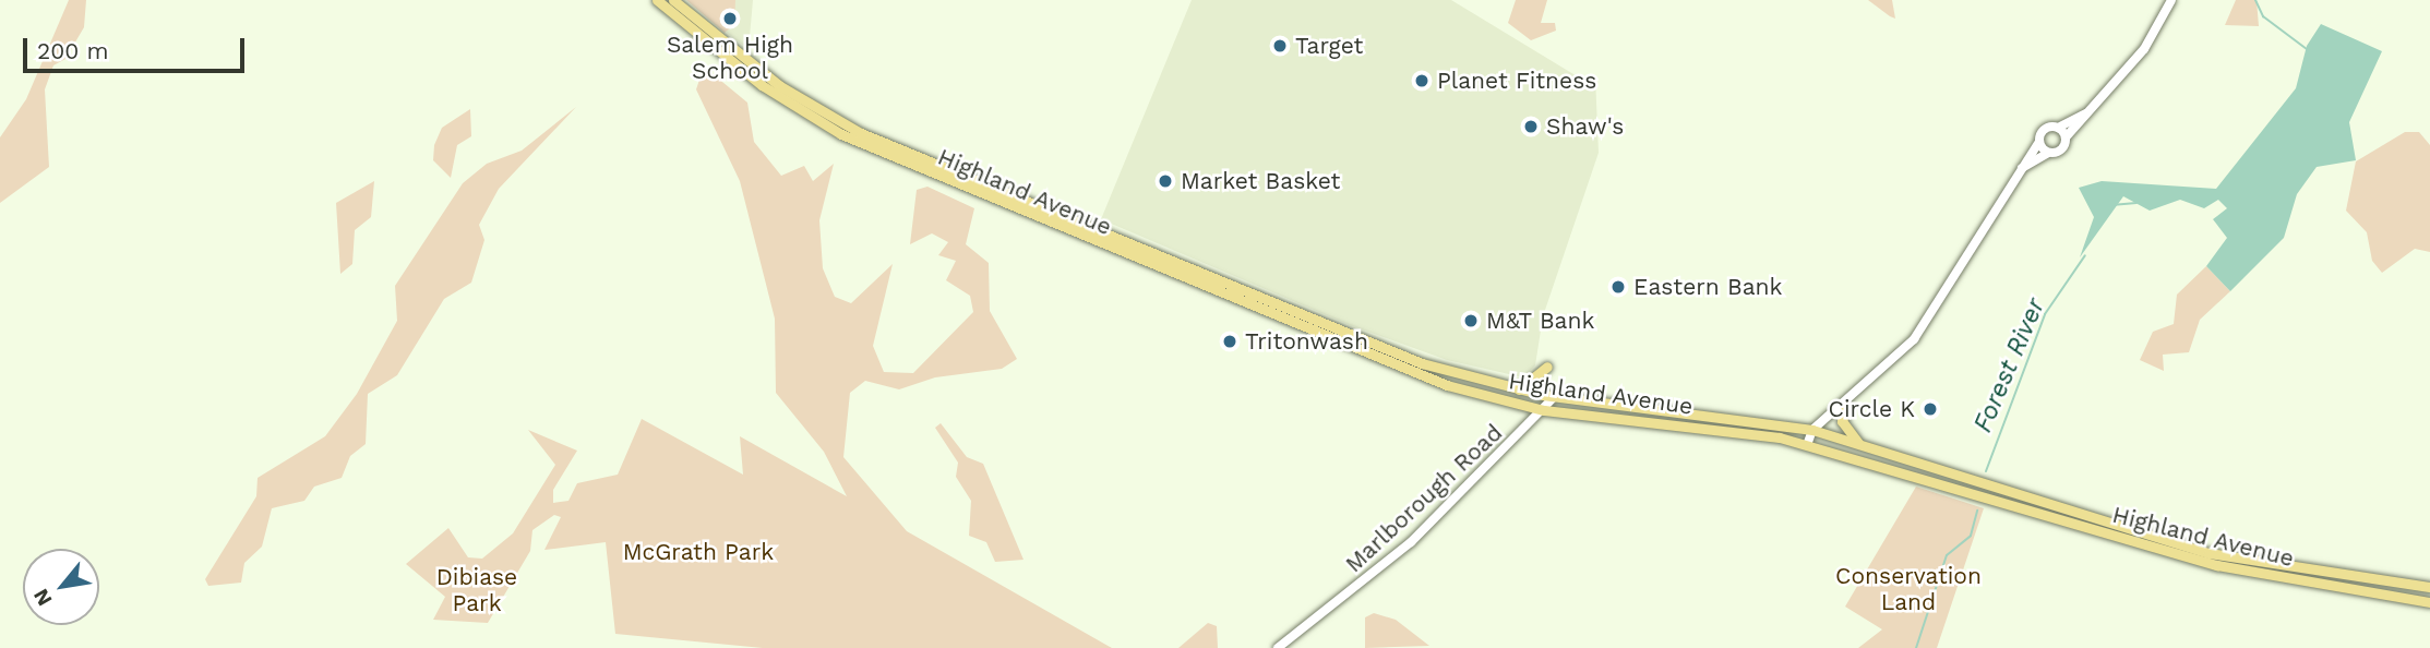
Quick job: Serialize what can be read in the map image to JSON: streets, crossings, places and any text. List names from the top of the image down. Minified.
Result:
{"streets":{"main road":["Highland Avenue"],"street":["Marlborough Road"]},"crossings":[["Highland Avenue","Marlborough Road"]],"water":["Forest River"],"parks":["McGrath Park","Conservation Land","Dibiase Park"],"places":["Salem High School","Target","Planet Fitness","Shaw's","Market Basket","Eastern Bank","M&T Bank","Tritonwash","Circle K"],"scale_bar":"200 m","north":"bottom left"}
